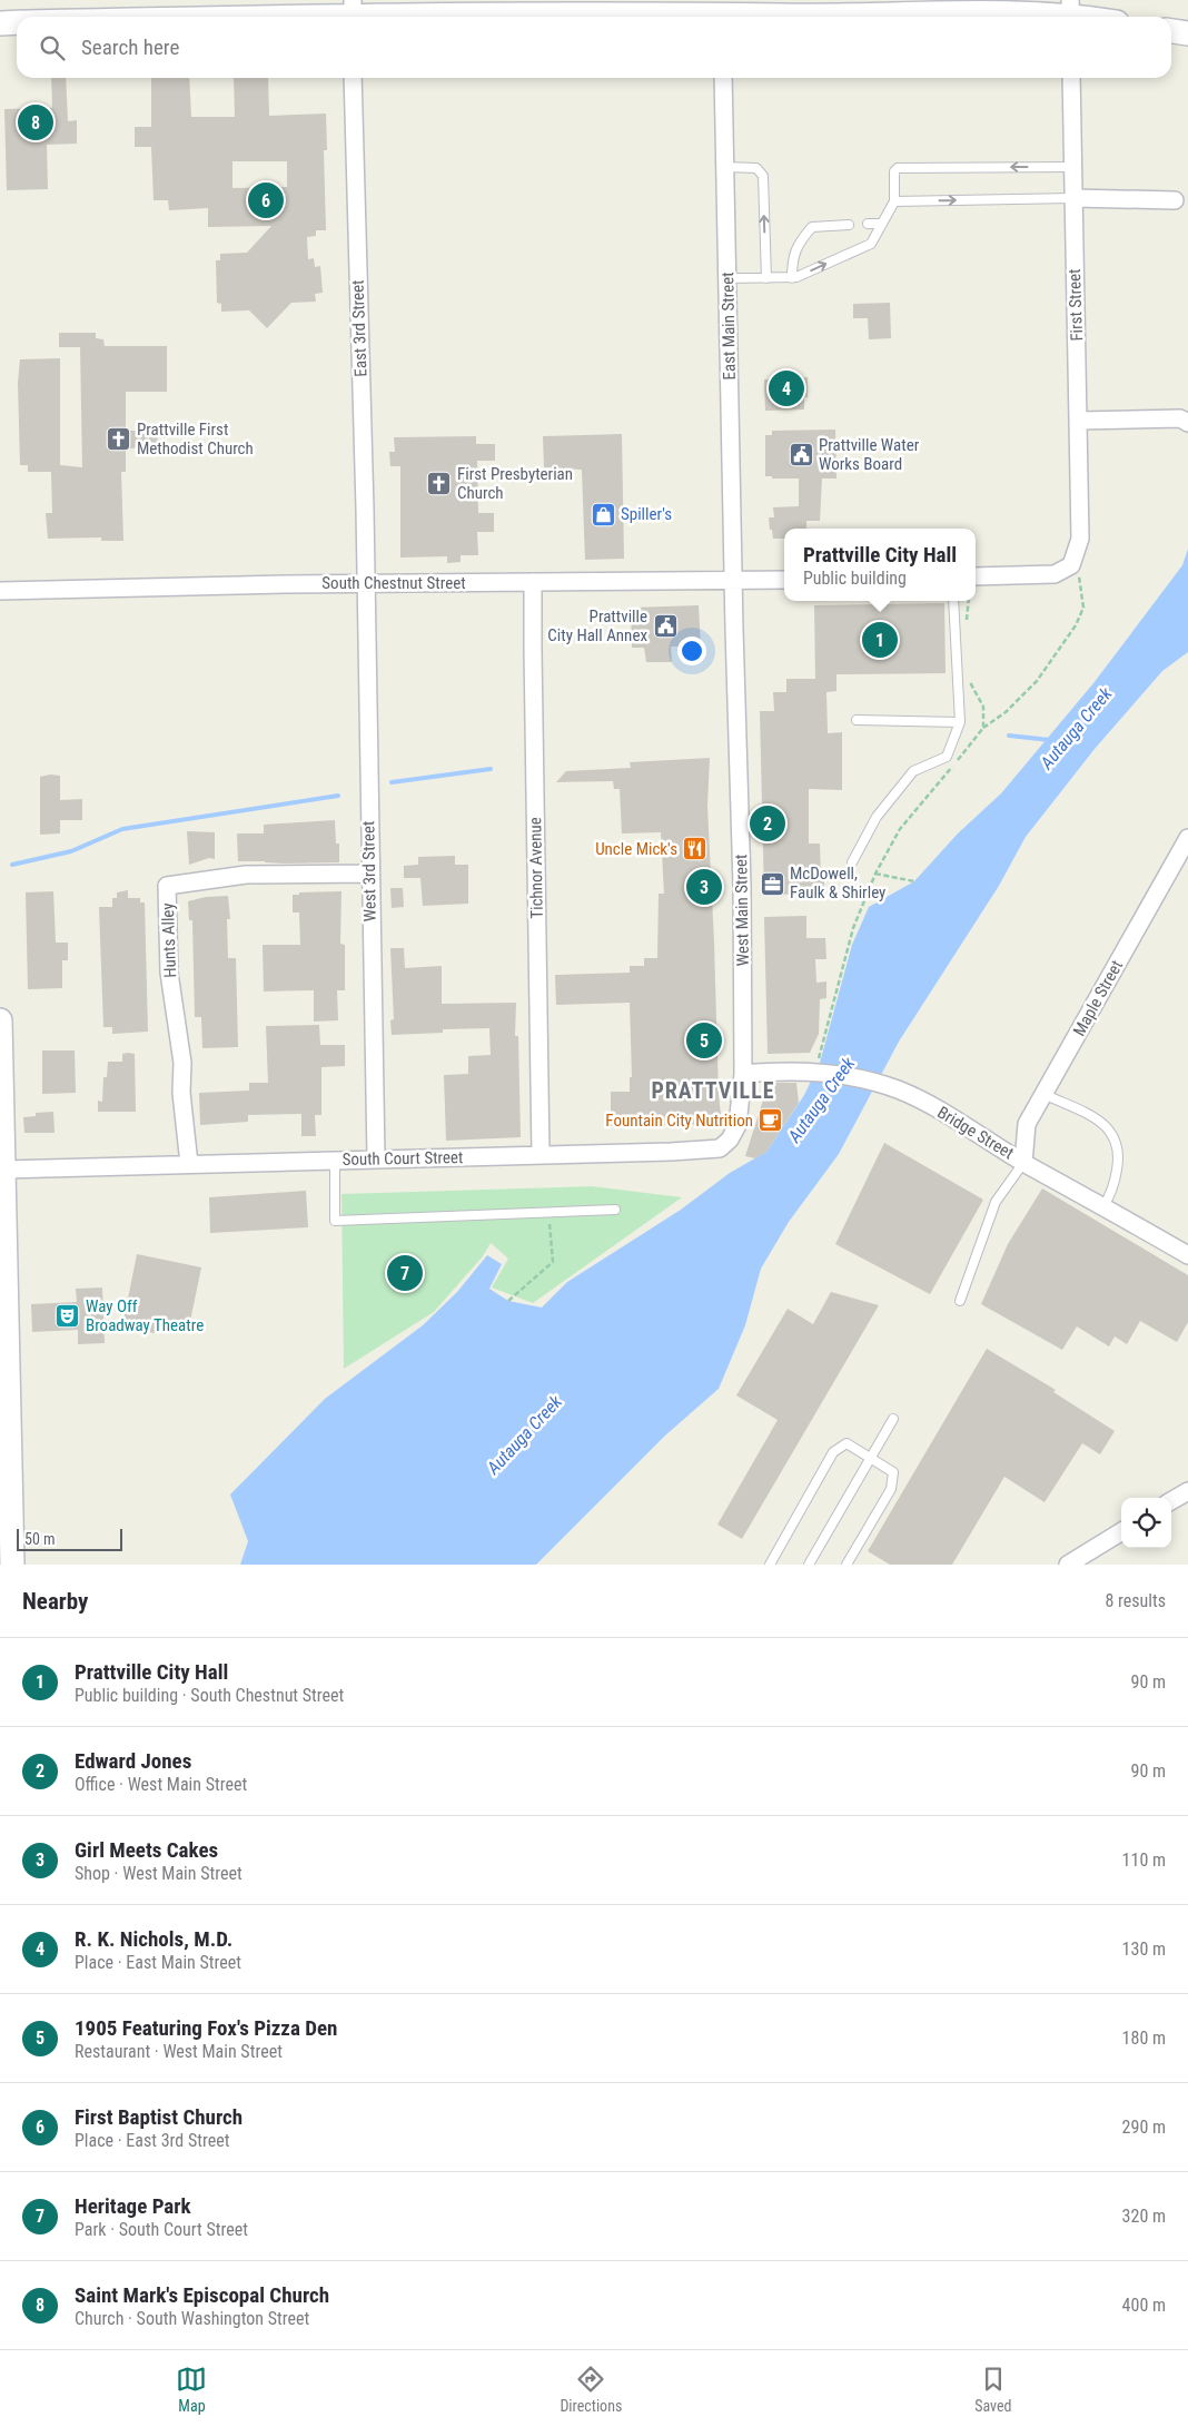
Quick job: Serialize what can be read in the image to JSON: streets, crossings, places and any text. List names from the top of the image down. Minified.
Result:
{"streets":{"street":["First Street","East Main Street","East 3rd Street","South Chestnut Street","Tichnor Avenue","West 3rd Street","West Main Street","Hunts Alley","Maple Street","Bridge Street","South Court Street"]},"crossings":[["East Main Street","South Chestnut Street"],["East Main Street","West Main Street"],["East 3rd Street","South Chestnut Street"],["East 3rd Street","West 3rd Street"],["South Chestnut Street","Tichnor Avenue"],["South Chestnut Street","West 3rd Street"],["South Chestnut Street","West Main Street"],["Tichnor Avenue","South Court Street"],["West 3rd Street","Hunts Alley"],["West 3rd Street","South Court Street"],["West Main Street","Bridge Street"],["West Main Street","South Court Street"],["Hunts Alley","South Court Street"],["Maple Street","Bridge Street"],["Bridge Street","South Court Street"]],"districts":["PRATTVILLE"],"water":["Autauga Creek"],"places":{"church":["Prattville First Methodist Church","First Presbyterian Church"],"public building":["Prattville Water Works Board","Prattville City Hall Annex"],"shop":["Spiller's"],"restaurant":["Uncle Mick's"],"office":["McDowell, Faulk & Shirley"],"cafe":["Fountain City Nutrition"],"theatre":["Way Off Broadway Theatre"]},"scale_bar":"50 m","page":{"search":"Search here","pins":["8","6","4","1","2","3","5","7"],"popup":["Prattville City Hall","Public building"],"scale":"50 m","heading":["Nearby","8 results"],"list":[{"mark":"1","name":"Prattville City Hall","note":"Public building · South Chestnut Street","value":"90 m"},{"mark":"2","name":"Edward Jones","note":"Office · West Main Street","value":"90 m"},{"mark":"3","name":"Girl Meets Cakes","note":"Shop · West Main Street","value":"110 m"},{"mark":"4","name":"R. K. Nichols, M.D.","note":"Place · East Main Street","value":"130 m"},{"mark":"5","name":"1905 Featuring Fox's Pizza Den","note":"Restaurant · West Main Street","value":"180 m"},{"mark":"6","name":"First Baptist Church","note":"Place · East 3rd Street","value":"290 m"},{"mark":"7","name":"Heritage Park","note":"Park · South Court Street","value":"320 m"},{"mark":"8","name":"Saint Mark's Episcopal Church","note":"Church · South Washington Street","value":"400 m"}],"nav":["Map","Directions","Saved"]}}
